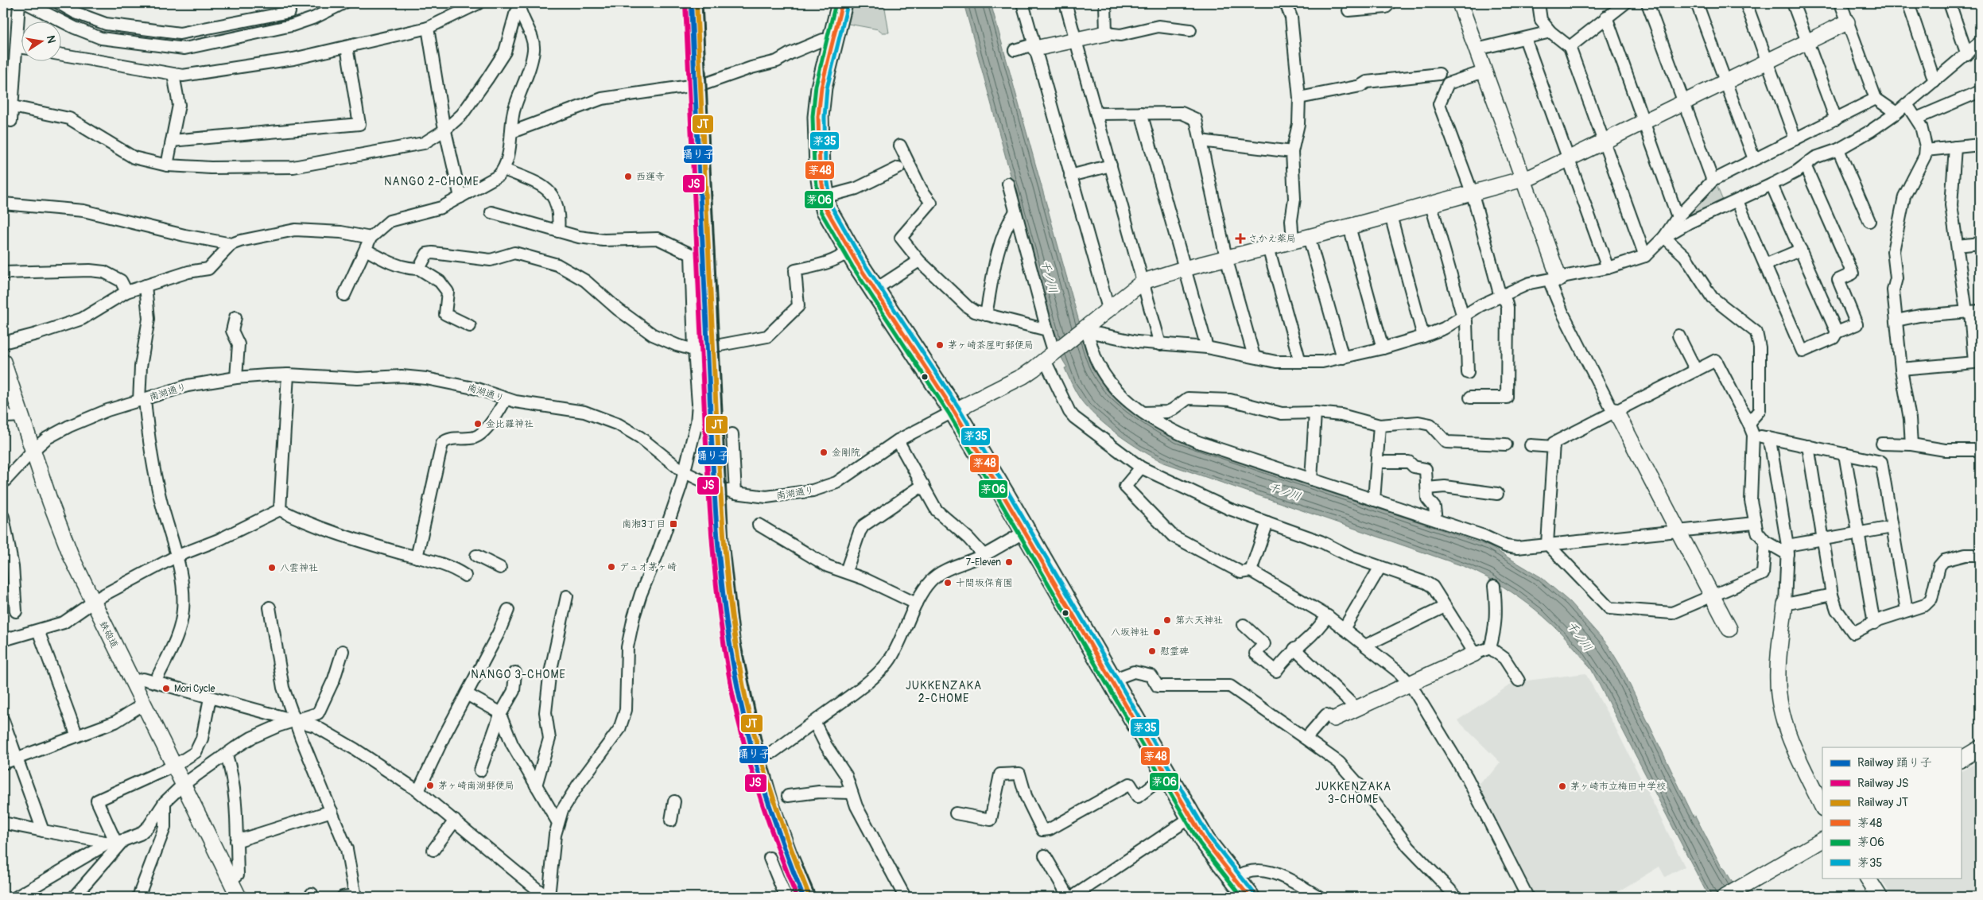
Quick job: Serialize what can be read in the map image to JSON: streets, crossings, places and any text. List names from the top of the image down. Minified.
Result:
{"streets":{"street":["南湖通り","鉄砲道"]},"crossings":[["南湖通り","鉄砲道"]],"districts":["NANGO 2-CHOME","NANGO 3-CHOME","JUKKENZAKA 2-CHOME","JUKKENZAKA 3-CHOME"],"water":["千ノ川"],"places":{"other":["西運寺","茅ヶ崎茶屋町郵便局","金比羅神社","金剛院","7-Eleven","デュオ茅ヶ崎","八雲神社","十間坂保育園","第六天神社","八坂神社","慰霊碑","Mori Cycle","茅ヶ崎南湖郵便局","茅ヶ崎市立梅田中学校"],"health":["さかえ薬局"],"transit":["南湘3丁目"]},"lines":["rail line 踊り子","rail line JS","rail line JT","transit line 茅48","transit line 茅06","transit line 茅35"],"legend":["Railway 踊り子","Railway JS","Railway JT","茅48","茅06","茅35"],"north":"right"}
